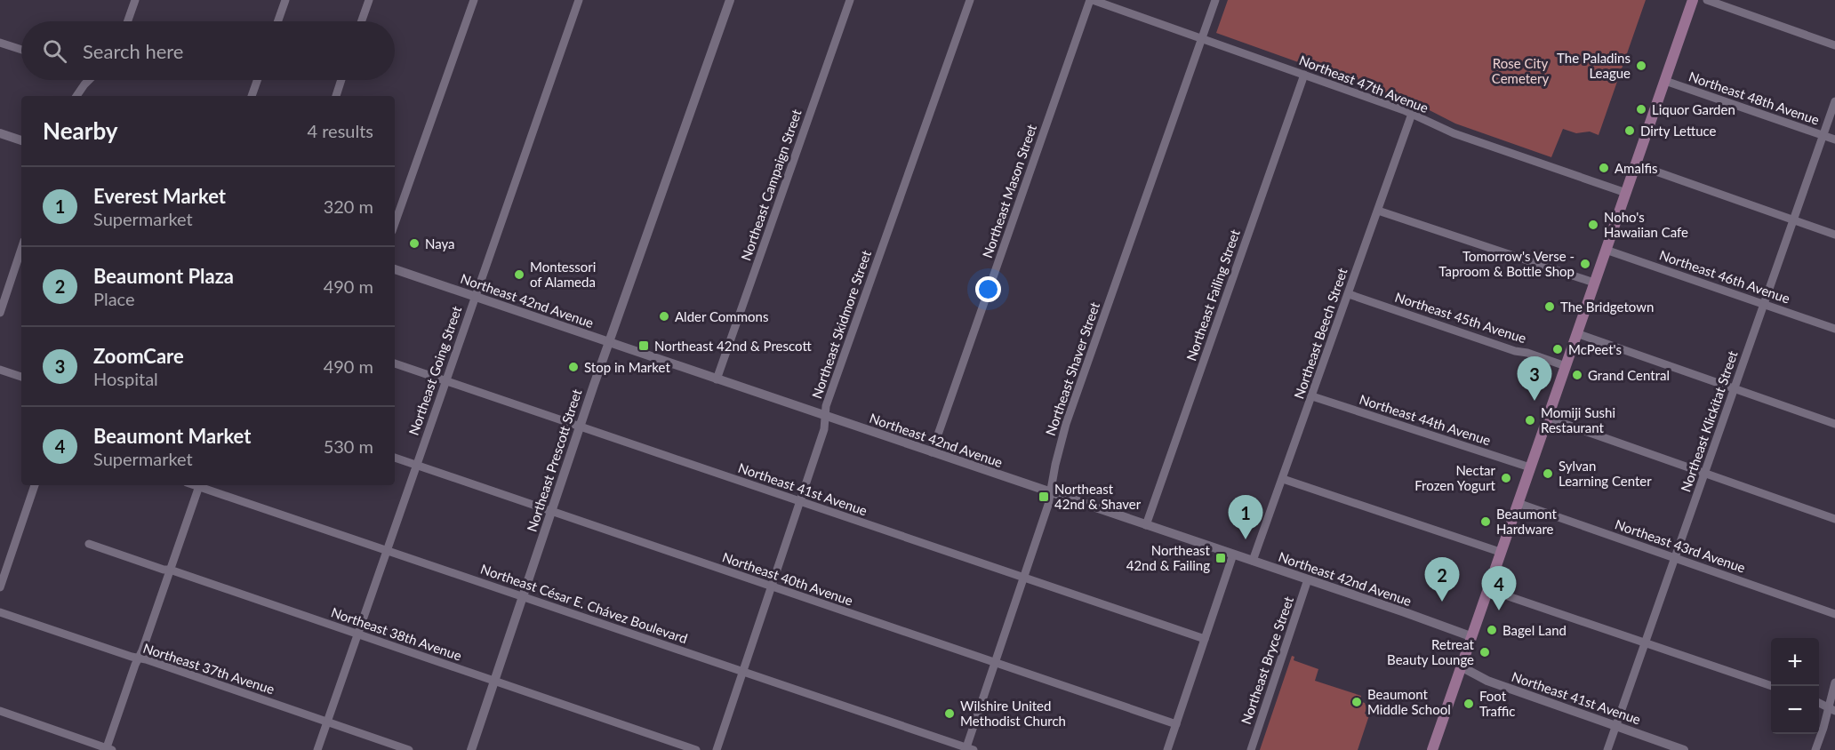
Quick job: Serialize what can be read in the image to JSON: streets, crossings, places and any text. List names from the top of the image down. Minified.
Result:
{"streets":{"street":["Northeast 47th Avenue","Northeast 48th Avenue","Northeast Campaign Street","Northeast Mason Street","Northeast 46th Avenue","Northeast Failing Street","Northeast 42nd Avenue","Northeast 45th Avenue","Northeast Skidmore Street","Northeast Beech Street","Northeast Shaver Street","Northeast Going Street","Northeast 44th Avenue","Northeast Klickitat Street","Northeast Prescott Street","Northeast 41st Avenue","Northeast 43rd Avenue","Northeast 40th Avenue","Northeast César E. Chávez Boulevard","Northeast 38th Avenue","Northeast Bryce Street","Northeast 37th Avenue"]},"crossings":[["Northeast 47th Avenue","Northeast Mason Street"],["Northeast 47th Avenue","Northeast Failing Street"],["Northeast 47th Avenue","Northeast Beech Street"],["Northeast 47th Avenue","Northeast Shaver Street"],["Northeast 48th Avenue","Northeast Klickitat Street"],["Northeast Campaign Street","Northeast 42nd Avenue"],["Northeast Mason Street","Northeast 42nd Avenue"],["Northeast 46th Avenue","Northeast Klickitat Street"],["Northeast Failing Street","Northeast 42nd Avenue"],["Northeast 42nd Avenue","Northeast Skidmore Street"],["Northeast 42nd Avenue","Northeast Beech Street"],["Northeast 42nd Avenue","Northeast Shaver Street"],["Northeast 42nd Avenue","Northeast Going Street"],["Northeast 42nd Avenue","Northeast Prescott Street"],["Northeast 42nd Avenue","Northeast Bryce Street"],["Northeast 45th Avenue","Northeast Beech Street"],["Northeast Skidmore Street","Northeast 41st Avenue"],["Northeast Skidmore Street","Northeast 40th Avenue"],["Northeast Skidmore Street","Northeast César E. Chávez Boulevard"],["Northeast Beech Street","Northeast 44th Avenue"],["Northeast Shaver Street","Northeast 41st Avenue"],["Northeast Shaver Street","Northeast 40th Avenue"],["Northeast Shaver Street","Northeast César E. Chávez Boulevard"],["Northeast Going Street","Northeast 41st Avenue"],["Northeast Going Street","Northeast 40th Avenue"],["Northeast Going Street","Northeast César E. Chávez Boulevard"],["Northeast Going Street","Northeast 38th Avenue"],["Northeast Going Street","Northeast 37th Avenue"],["Northeast Klickitat Street","Northeast 41st Avenue"],["Northeast Klickitat Street","Northeast 43rd Avenue"],["Northeast Prescott Street","Northeast 41st Avenue"],["Northeast Prescott Street","Northeast 40th Avenue"],["Northeast Prescott Street","Northeast César E. Chávez Boulevard"],["Northeast Prescott Street","Northeast 38th Avenue"]],"parks":["Rose City Cemetery"],"places":{"other":["The Paladins League","Liquor Garden","Dirty Lettuce","Amalfis","Noho's Hawaiian Cafe","Naya","Tomorrow's Verse - Taproom & Bottle Shop","Montessori of Alameda","The Bridgetown","Alder Commons","McPeet's","Stop in Market","Grand Central","Momiji Sushi Restaurant","Sylvan Learning Center","Nectar Frozen Yogurt","Beaumont Hardware","Bagel Land","Retreat Beauty Lounge","Beaumont Middle School","Foot Traffic","Wilshire United Methodist Church"],"transit":["Northeast 42nd & Prescott","Northeast 42nd & Shaver","Northeast 42nd & Failing"]},"page":{"search":"Search here","heading":["Nearby","4 results"],"list":[{"mark":"1","name":"Everest Market","note":"Supermarket","value":"320 m"},{"mark":"2","name":"Beaumont Plaza","note":"Place","value":"490 m"},{"mark":"3","name":"ZoomCare","note":"Hospital","value":"490 m"},{"mark":"4","name":"Beaumont Market","note":"Supermarket","value":"530 m"}],"pins":["3","1","2","4"],"map_buttons":["+","−"]}}
